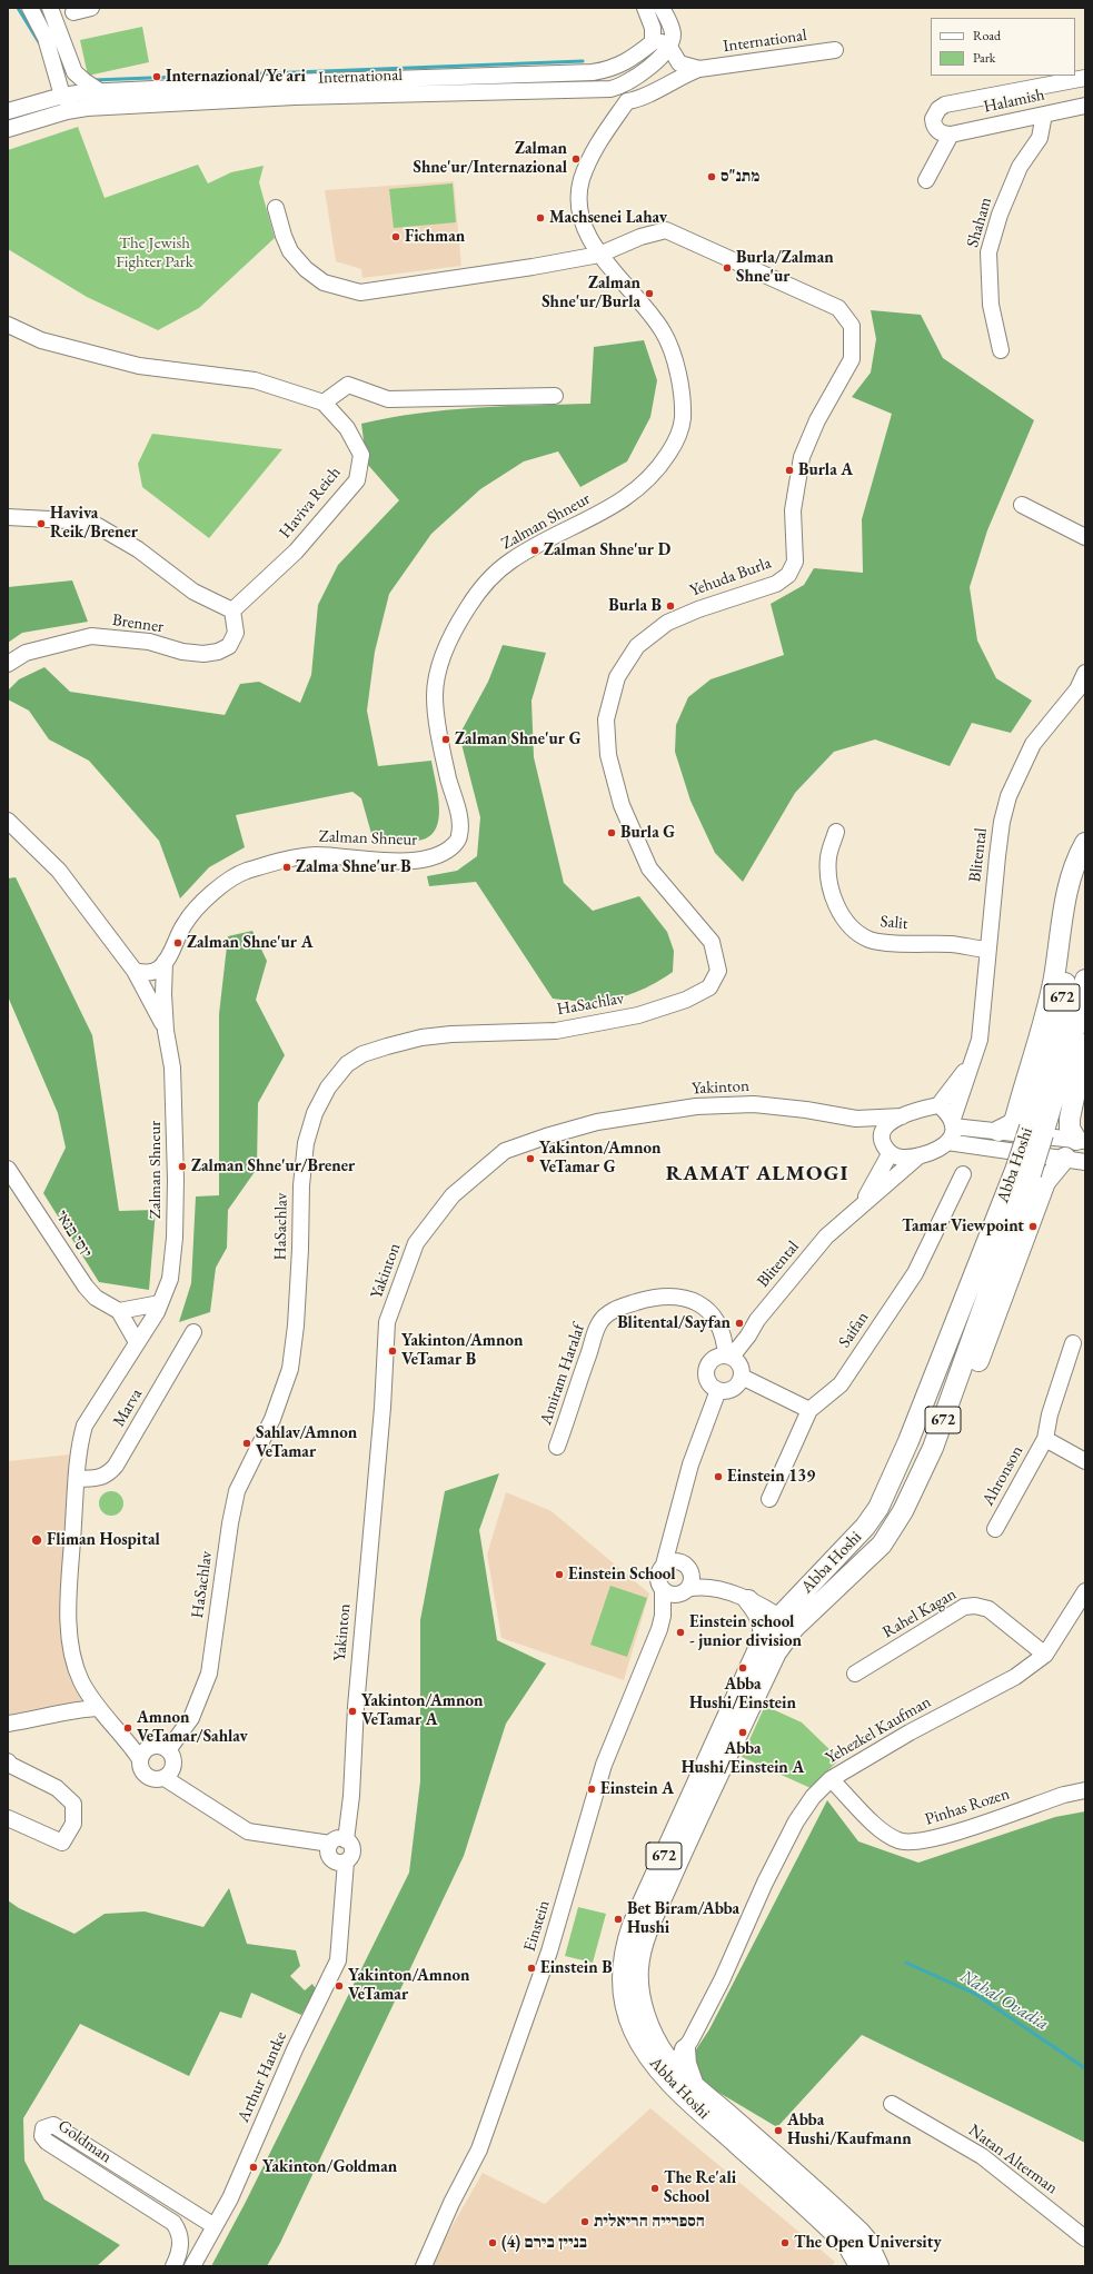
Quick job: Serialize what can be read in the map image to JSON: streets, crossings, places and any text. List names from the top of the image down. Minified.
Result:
{"streets":{"main road":["672","Abba Hoshi"],"street":["International","Halamish","Shaham","Haviva Reich","Zalman Shneur","Yehuda Burla","Brenner","Blitental","Salit","HaSachlav","Yakinton","יוסי בנאי","Saifan","Amiram Haralaf","Marva","Ahronson","Rahel Kagan","Yehezkel Kaufman","Pinhas Rozen","Einstein","Arthur Hantke","Goldman","Natan Alterman"]},"crossings":[["Halamish","Shaham"],["Haviva Reich","Brenner"],["Zalman Shneur","Yehuda Burla"],["Zalman Shneur","HaSachlav"],["Zalman Shneur","יוסי בנאי"],["Zalman Shneur","Marva"],["Yehuda Burla","HaSachlav"],["Blitental","Salit"],["Blitental","Yakinton"],["Blitental","Amiram Haralaf"],["Yakinton","Arthur Hantke"],["Abba Hoshi","Yehezkel Kaufman"],["Rahel Kagan","Yehezkel Kaufman"],["Yehezkel Kaufman","Pinhas Rozen"],["Arthur Hantke","Goldman"]],"districts":["RAMAT ALMOGI"],"water":["Nahal Ovadia"],"parks":["The Jewish Fighter Park"],"places":["Internazional/Ye'ari","Zalman Shne'ur/Internazional","מתנ\"ס","Machsenei Lahav","Fichman","Burla/Zalman Shne'ur","Zalman Shne'ur/Burla","Burla A","Haviva Reik/Brener","Zalman Shne'ur D","Burla B","Zalman Shne'ur G","Burla G","Zalma Shne'ur B","Zalman Shne'ur A","Yakinton/Amnon VeTamar G","Zalman Shne'ur/Brener","Tamar Viewpoint","Blitental/Sayfan","Yakinton/Amnon VeTamar B","Sahlav/Amnon VeTamar","Einstein 139","Fliman Hospital","Einstein School","Einstein school - junior division","Abba Hushi/Einstein","Yakinton/Amnon VeTamar A","Amnon VeTamar/Sahlav","Abba Hushi/Einstein A","Einstein A","Bet Biram/Abba Hushi","Einstein B","Yakinton/Amnon VeTamar","Abba Hushi/Kaufmann","Yakinton/Goldman","The Re'ali School","הספרייה הריאלית","בניין בירם (4)","The Open University"],"legend":["Road","Park"]}
